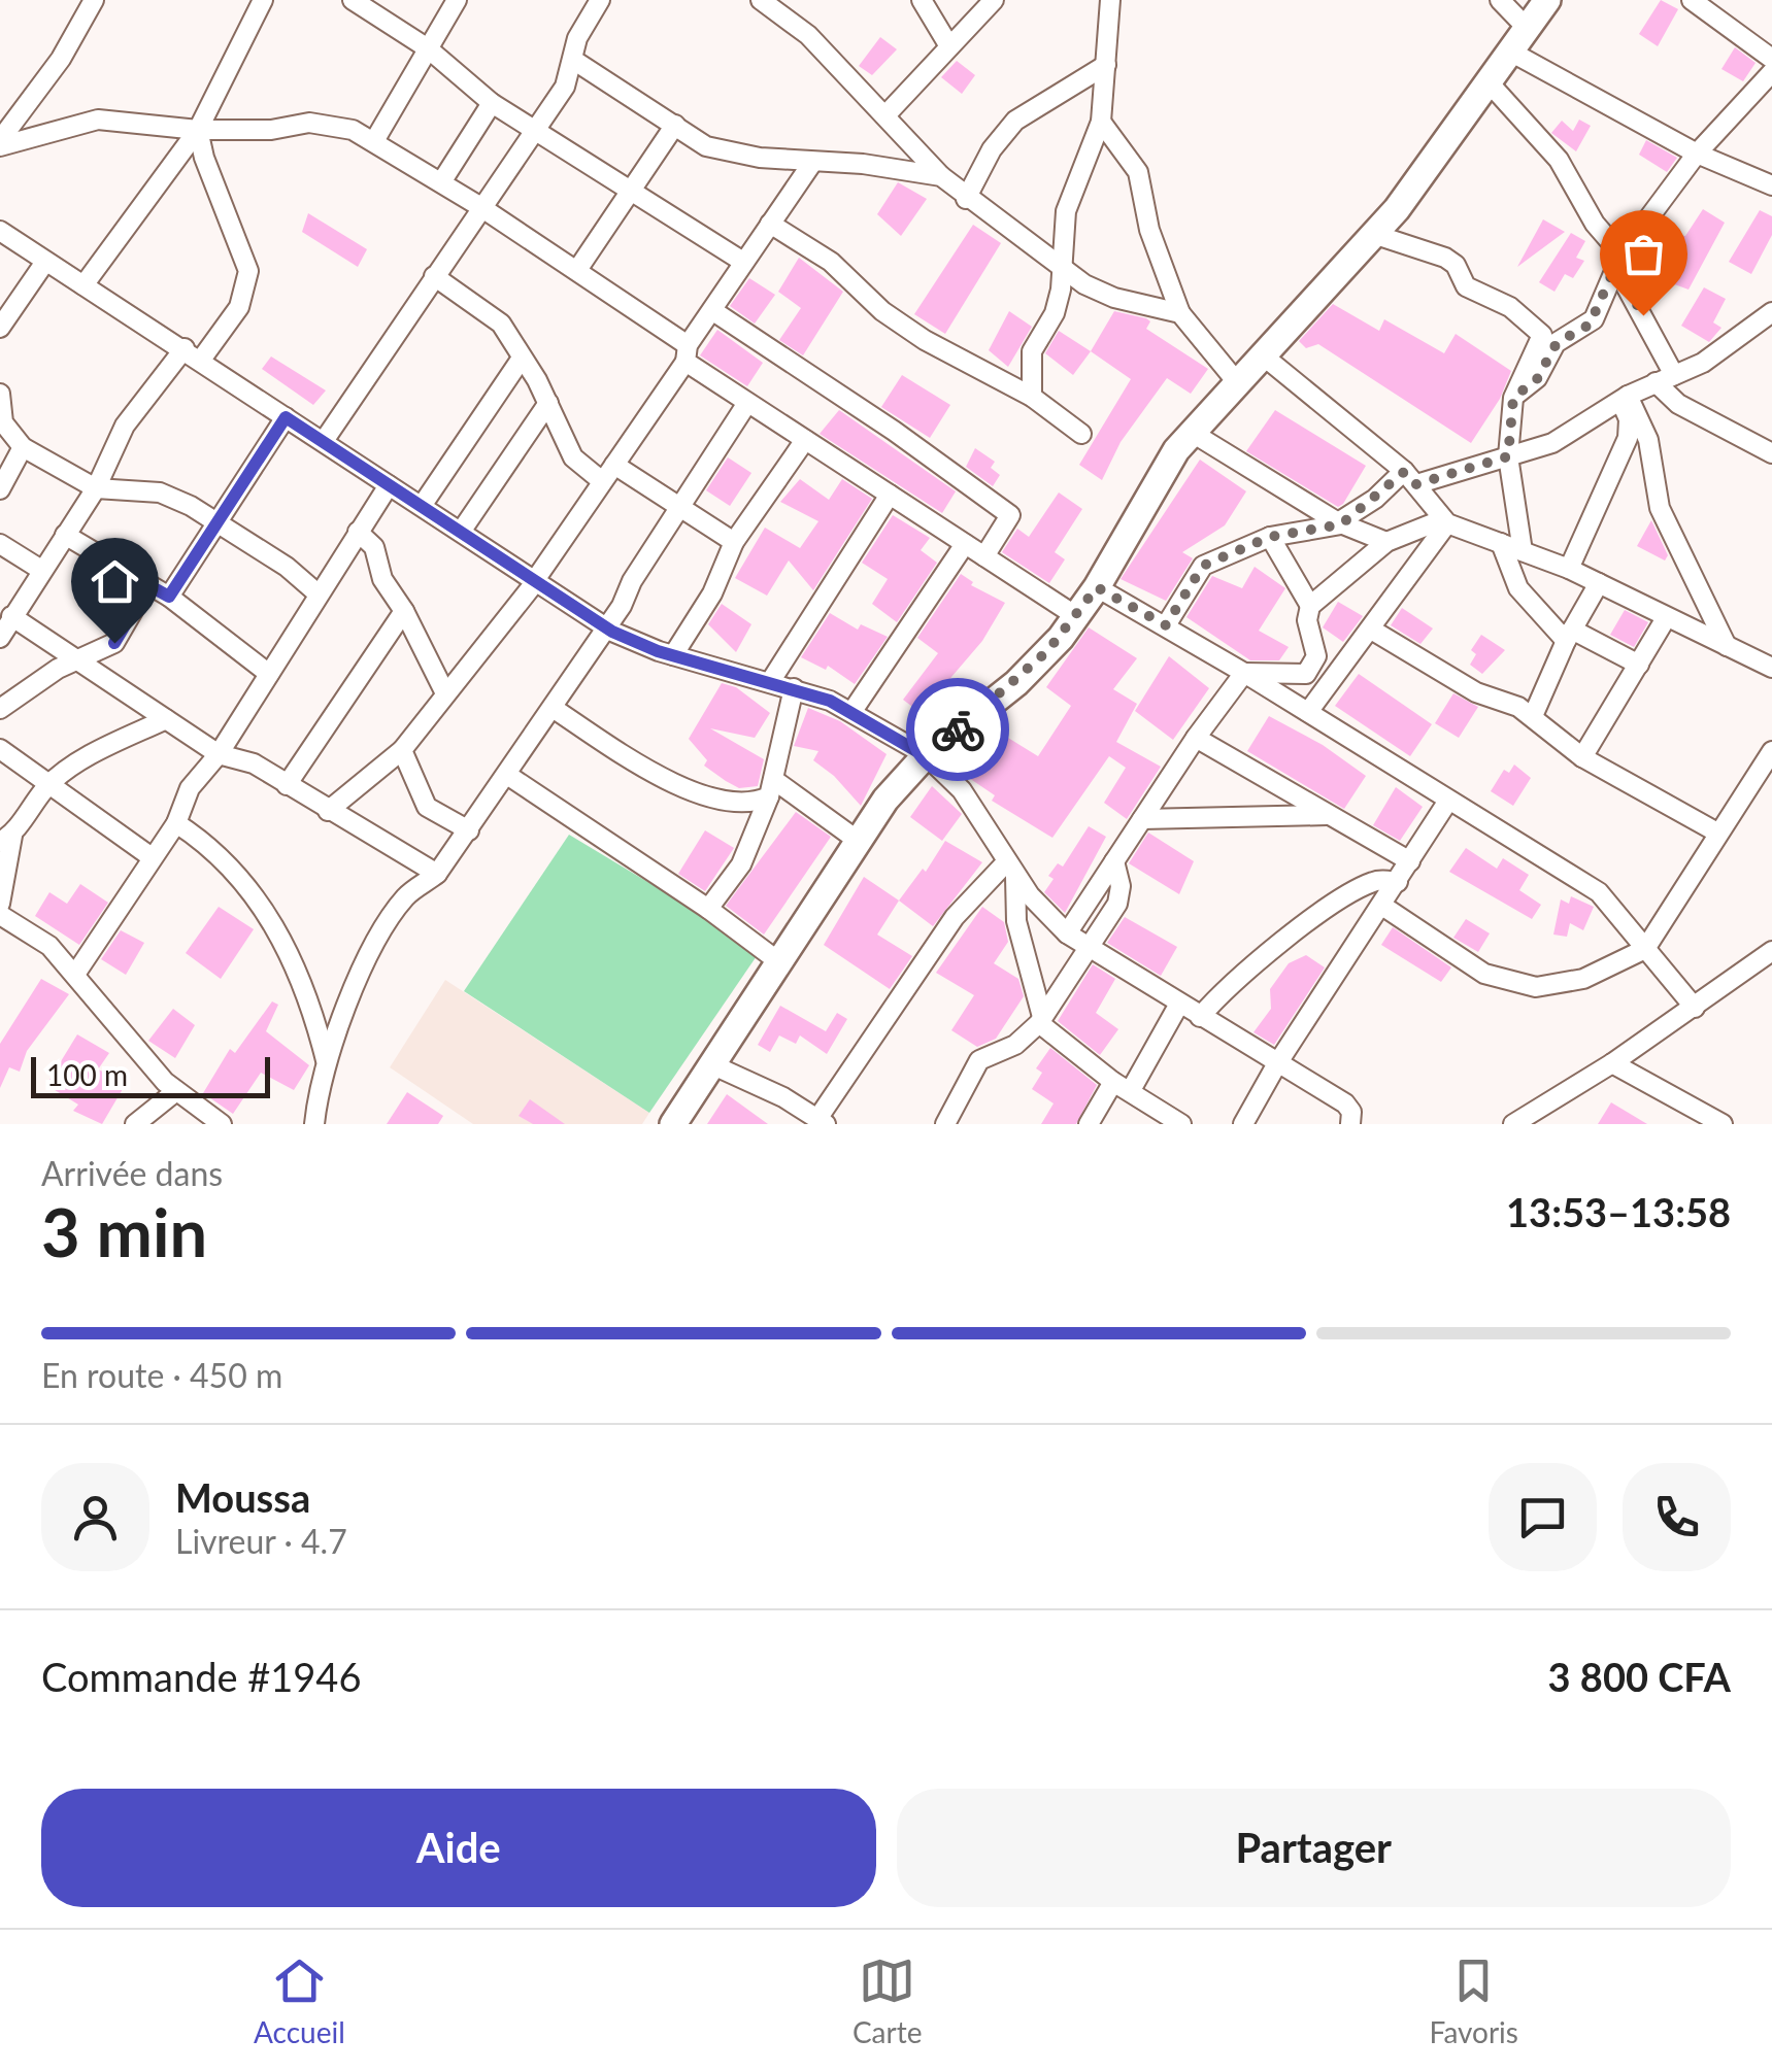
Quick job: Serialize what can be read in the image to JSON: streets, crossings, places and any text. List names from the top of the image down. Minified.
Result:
{"scale_bar":"100 m","page":{"scale":"100 m","heading":["3 min","Arrivée dans","13:53–13:58"],"panel":["Moussa","Livreur · 4.7","Commande #1946","3 800 CFA"],"bar":"En route · 450 m","buttons":["Aide","Partager"],"tabs":["Accueil","Carte","Favoris"]}}
